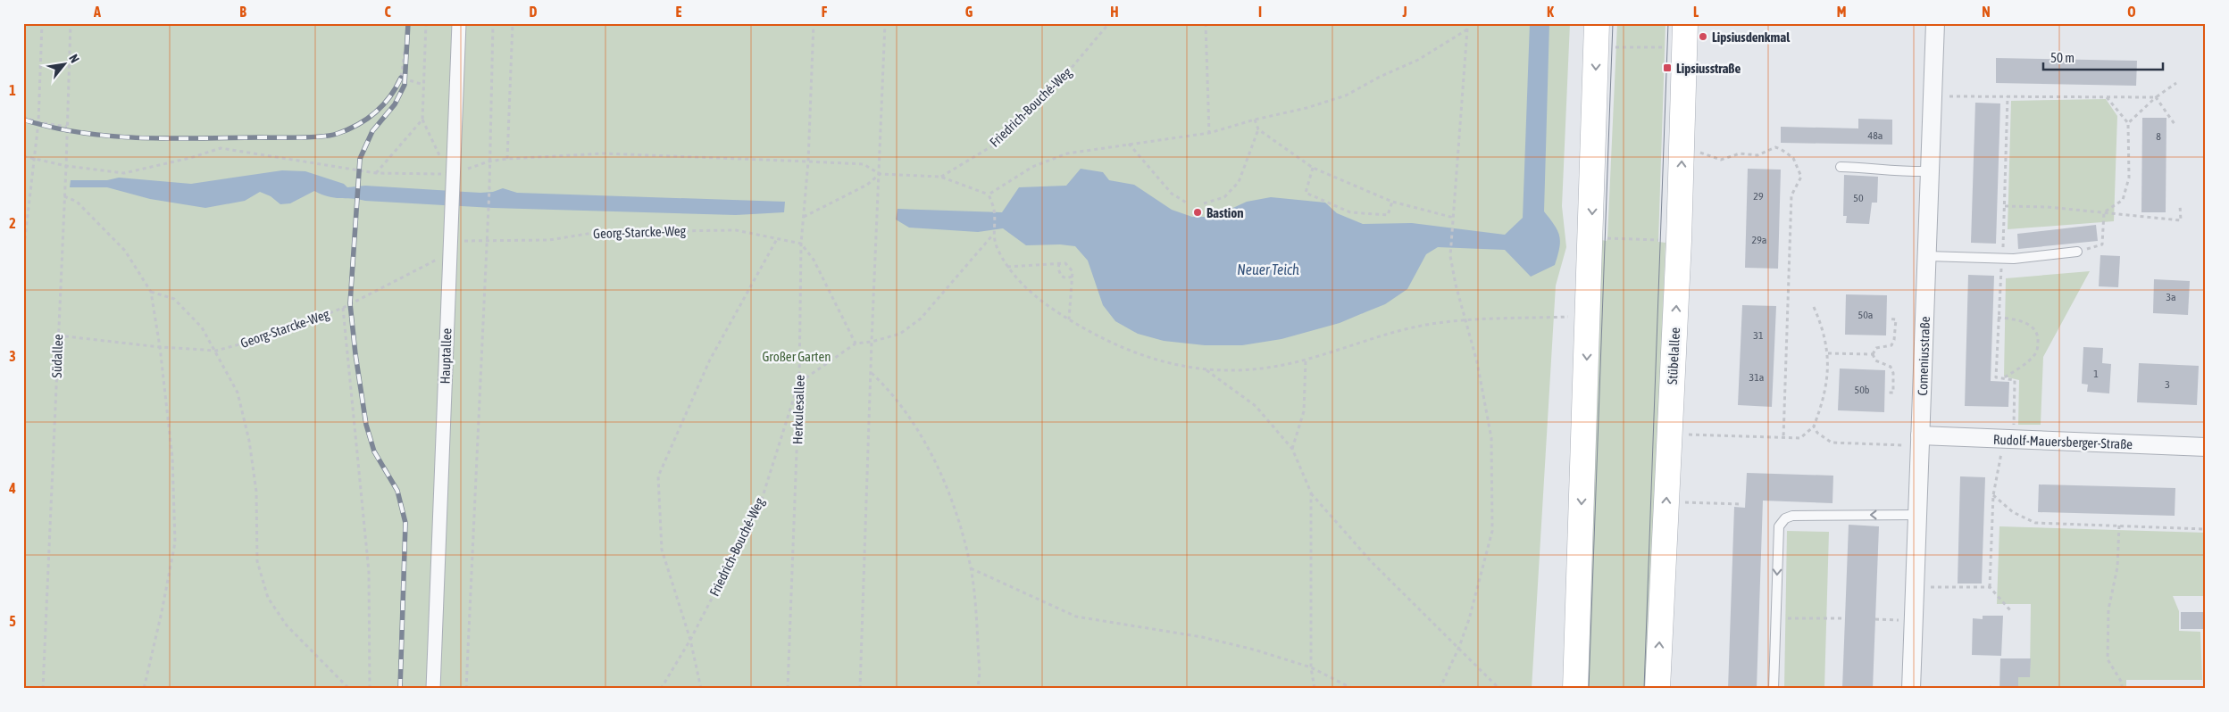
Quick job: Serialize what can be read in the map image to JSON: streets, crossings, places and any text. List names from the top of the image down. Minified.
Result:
{"streets":{"main road":["Stübelallee"],"street":["Hauptallee","Comeniusstraße","Rudolf-Mauersberger-Straße"],"path":["Friedrich-Bouché-Weg","Georg-Starcke-Weg","Südallee","Herkulesallee"]},"crossings":[["Friedrich-Bouché-Weg","Herkulesallee"],["Georg-Starcke-Weg","Südallee"],["Georg-Starcke-Weg","Hauptallee"],["Georg-Starcke-Weg","Herkulesallee"],["Comeniusstraße","Rudolf-Mauersberger-Straße"]],"water":["Neuer Teich"],"parks":["Großer Garten"],"places":{"other":["Lipsiusdenkmal","Bastion"],"transit":["Lipsiusstraße"]},"house_numbers":["48a","8","29","50","29a","3a","50a","31","1","31a","3","50b"],"scale_bar":"50 m","north":"top right","grid":{"columns":["A","B","C","D","E","F","G","H","I","J","K","L","M","N","O"],"rows":["1","2","3","4","5"]}}
